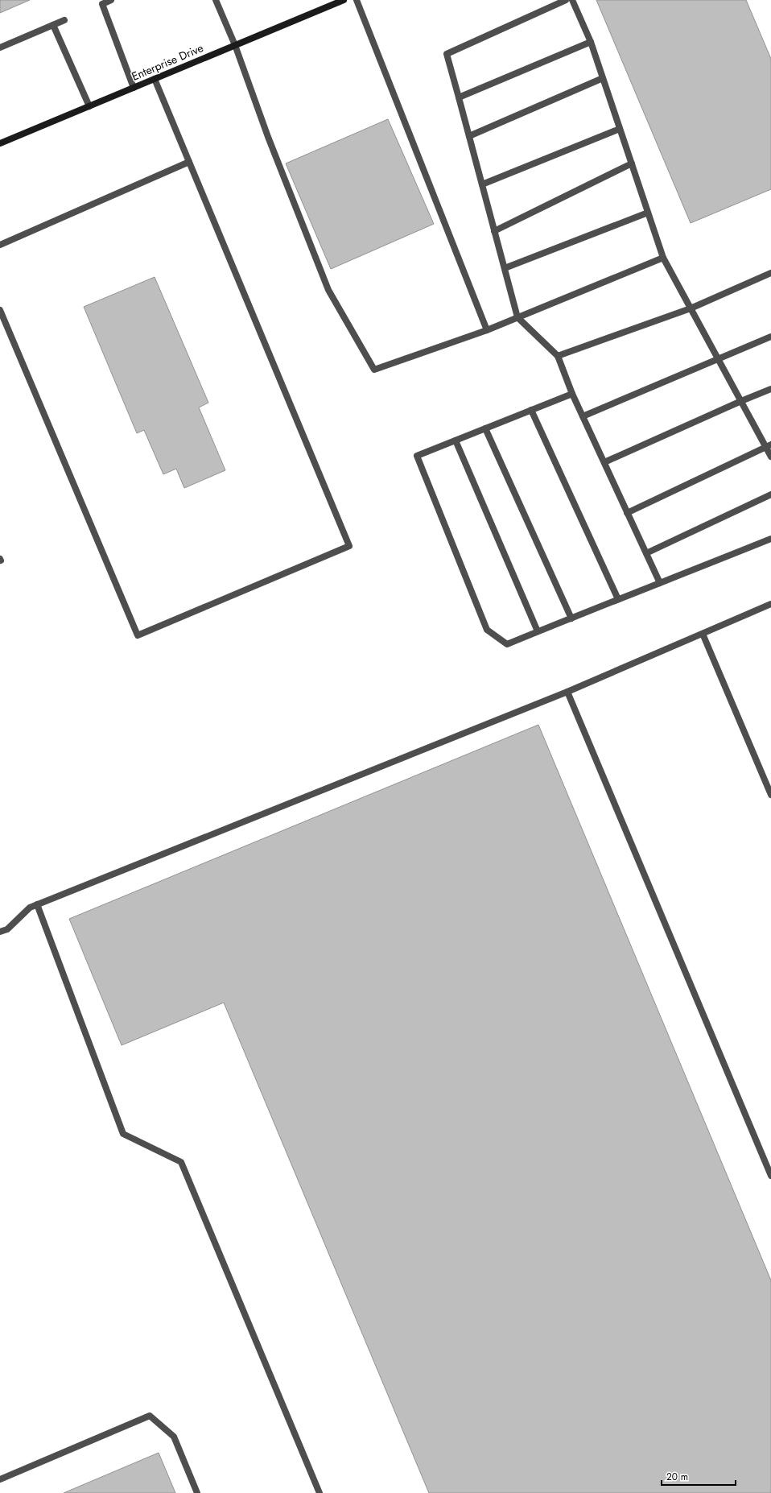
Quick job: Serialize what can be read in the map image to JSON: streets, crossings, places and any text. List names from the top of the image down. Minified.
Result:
{"streets":{"street":["Enterprise Drive"]},"scale_bar":"20 m"}
